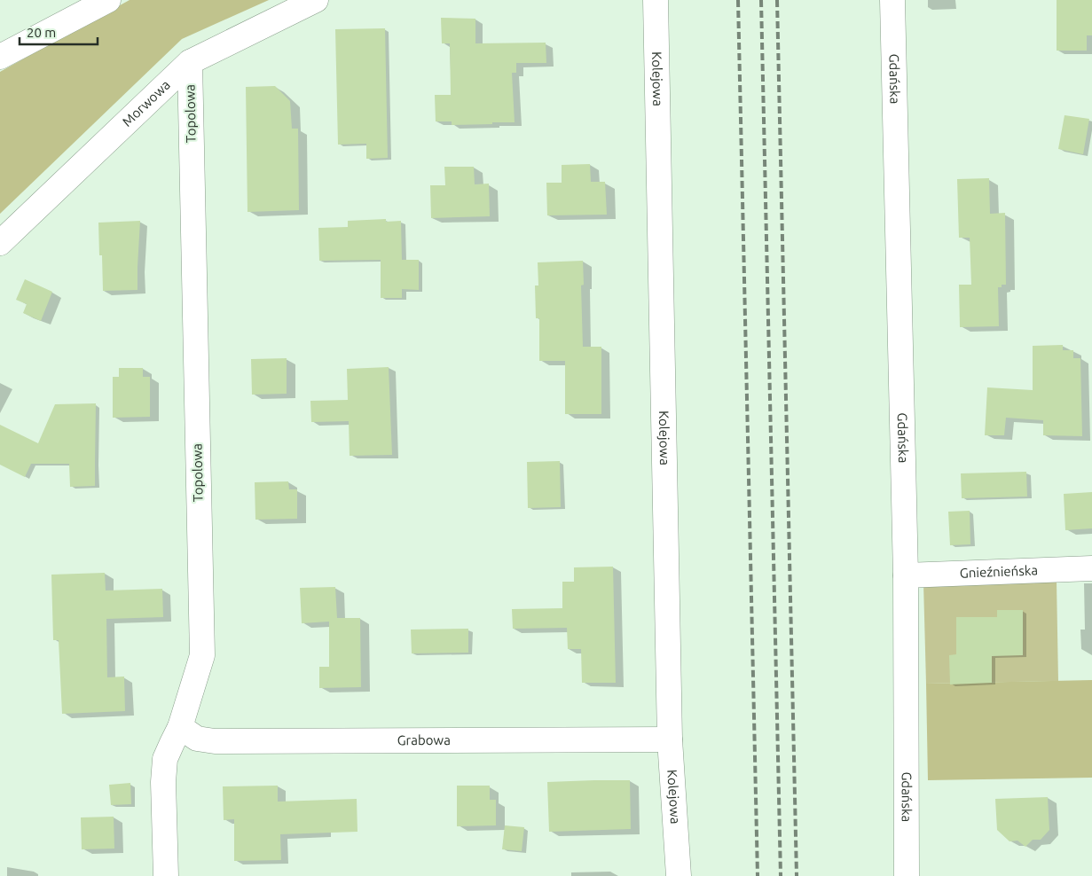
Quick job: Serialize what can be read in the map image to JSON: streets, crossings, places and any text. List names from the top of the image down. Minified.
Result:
{"streets":{"street":["Kolejowa","Gdańska","Morwowa","Topolowa","Gnieźnieńska","Grabowa"]},"crossings":[["Kolejowa","Grabowa"],["Gdańska","Gnieźnieńska"],["Morwowa","Topolowa"],["Topolowa","Grabowa"]],"scale_bar":"20 m"}
